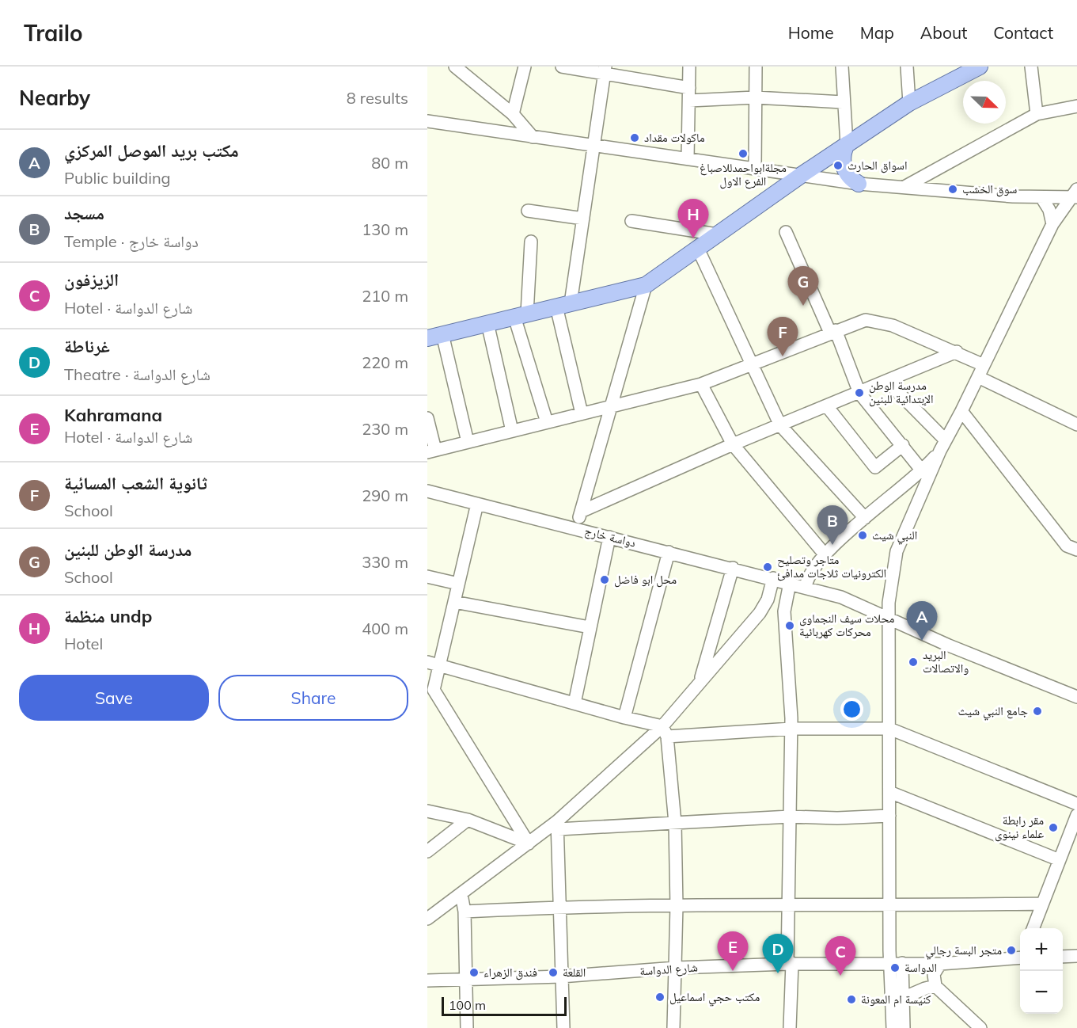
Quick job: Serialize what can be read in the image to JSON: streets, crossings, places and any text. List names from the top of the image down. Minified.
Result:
{"streets":{"street":["دواسة خارج","شارع الدواسة"]},"places":["ماكولات مقداد","مجلةابواحمدللاصباغ الفرع الاول","اسواق الحارث","سوق الخشب","مدرسة الوطن الإبتدائية للبنين","النبي شيث","متاجر وتصليح الكترونيات ثلاجات مدافئ","محل ابو فاضل","محلات سيف النجماوي محركات كهربائية","البريد والاتصالات","جامع النبي شيث","مقر رابطة علماء نينوى","متجر البسة رجالي","الدواسة","فندق الزهراء","القلعة","مكتب حجي اسماعيل","كنيسة ام المعونة"],"scale_bar":"100 m","north":"bottom right","page":{"header":"Trailo","nav":["Home","Map","About","Contact"],"heading":["Nearby","8 results"],"list":[{"mark":"A","name":"مكتب بريد الموصل المركزي","note":"Public building","value":"80 m"},{"mark":"B","name":"مسجد","note":"Temple · دواسة خارج","value":"130 m"},{"mark":"C","name":"الزيزفون","note":"Hotel · شارع الدواسة","value":"210 m"},{"mark":"D","name":"غرناطة","note":"Theatre · شارع الدواسة","value":"220 m"},{"mark":"E","name":"Kahramana","note":"Hotel · شارع الدواسة","value":"230 m"},{"mark":"F","name":"ثانوية الشعب المسائية","note":"School","value":"290 m"},{"mark":"G","name":"مدرسة الوطن للبنين","note":"School","value":"330 m"},{"mark":"H","name":"منظمة undp","note":"Hotel","value":"400 m"}],"pins":["H","G","F","B","A","E","D","C"],"buttons":["Save","Share"],"map_buttons":["+","−"],"scale":"100 m"}}
